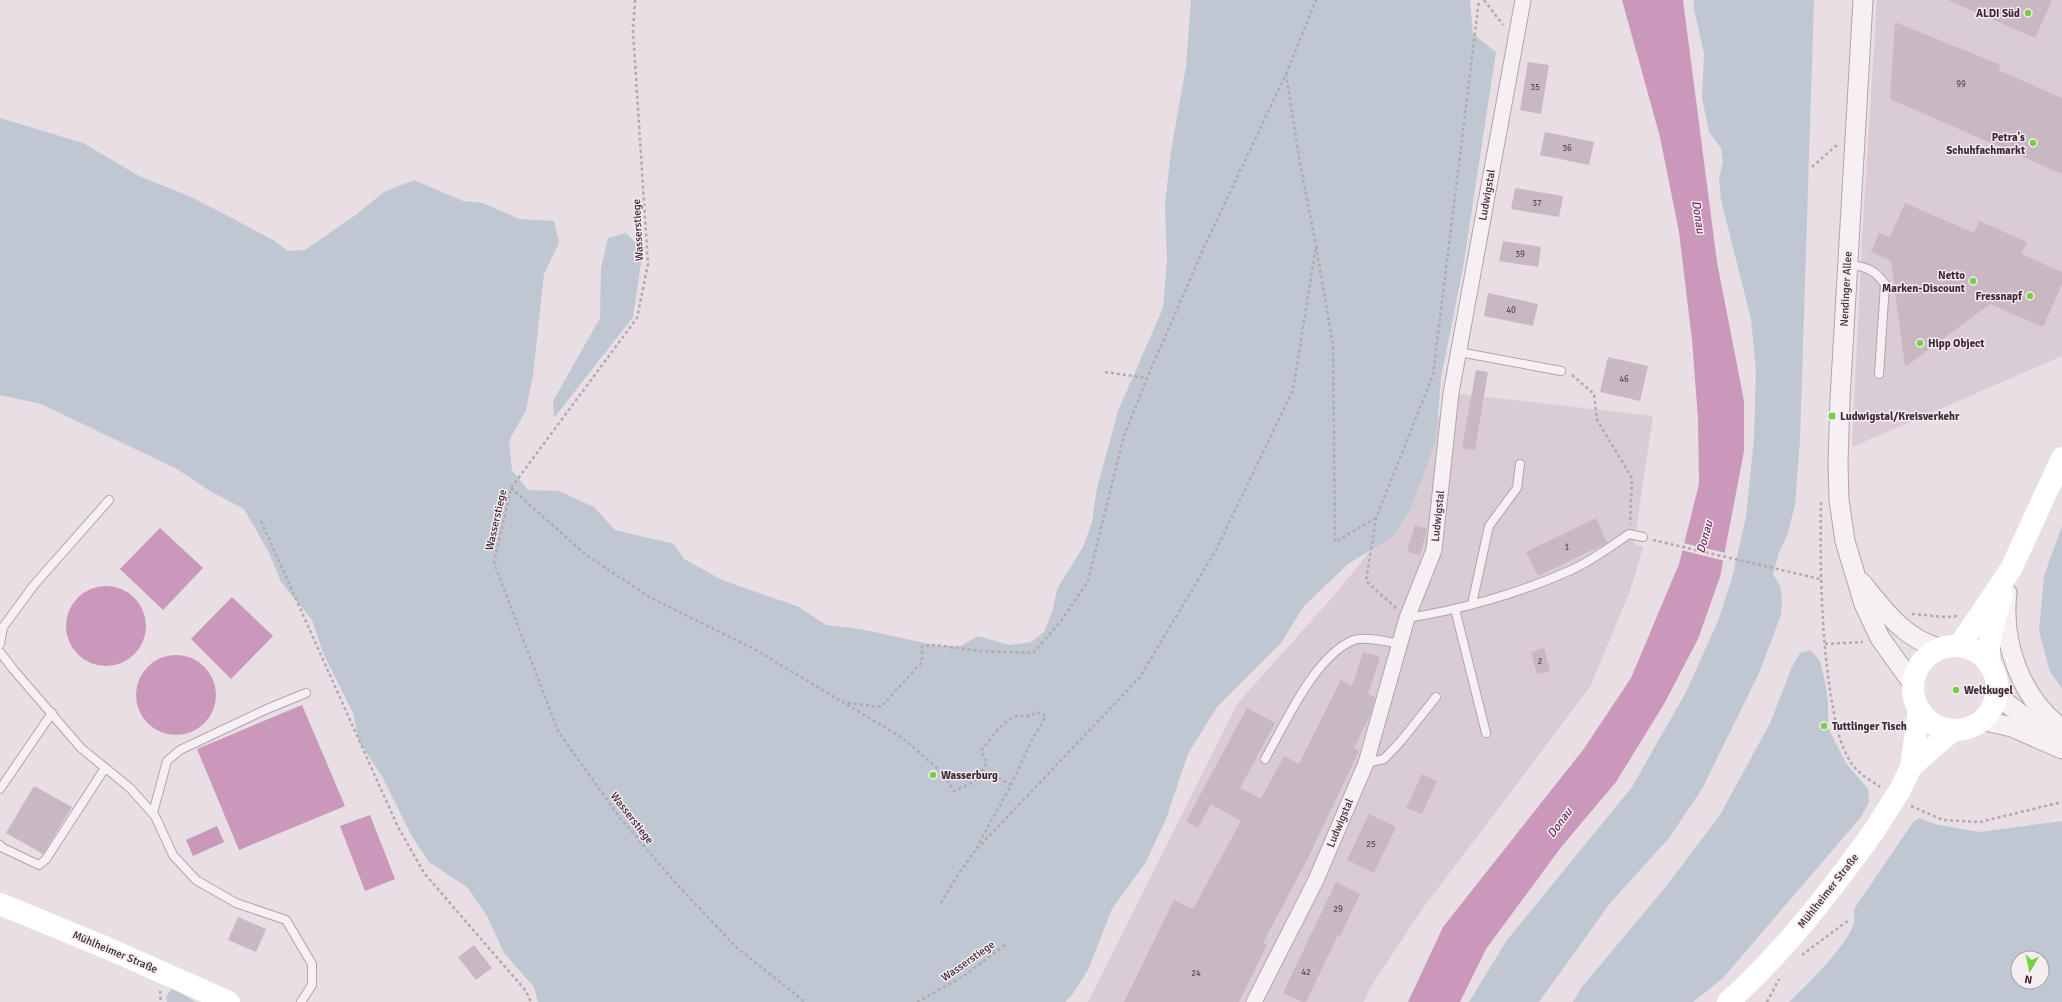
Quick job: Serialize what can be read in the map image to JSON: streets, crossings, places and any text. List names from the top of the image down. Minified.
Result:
{"streets":{"main road":["Mühlheimer Straße"],"street":["Ludwigstal","Nendinger Allee"],"path":["Wasserstiege"]},"crossings":[["Nendinger Allee","Mühlheimer Straße"]],"water":["Donau"],"places":{"other":["ALDI Süd","Petra's Schuhfachmarkt","Netto Marken-Discount","Fressnapf","Hipp Object","Weltkugel","Tuttlinger Tisch","Wasserburg"],"transit":["Ludwigstal/Kreisverkehr"]},"house_numbers":["99","35","36","37","39","40","46","1","2","25","29","42","24"],"north":"bottom"}
